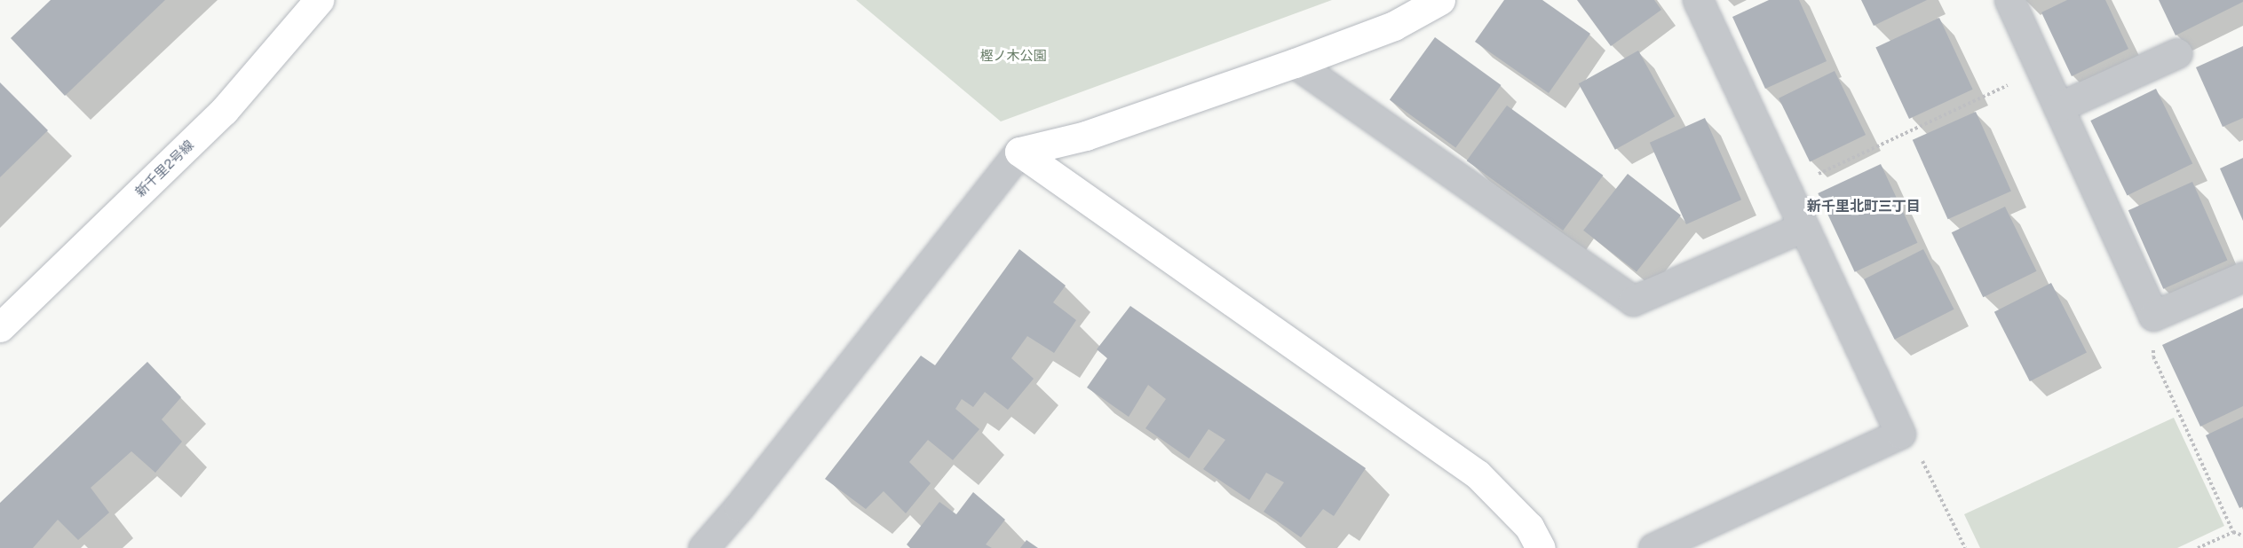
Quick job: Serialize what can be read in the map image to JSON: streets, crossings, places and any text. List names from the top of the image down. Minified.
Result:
{"streets":{"street":["新千里2号線"]},"districts":["新千里北町三丁目"],"parks":["樫ノ木公園"]}
